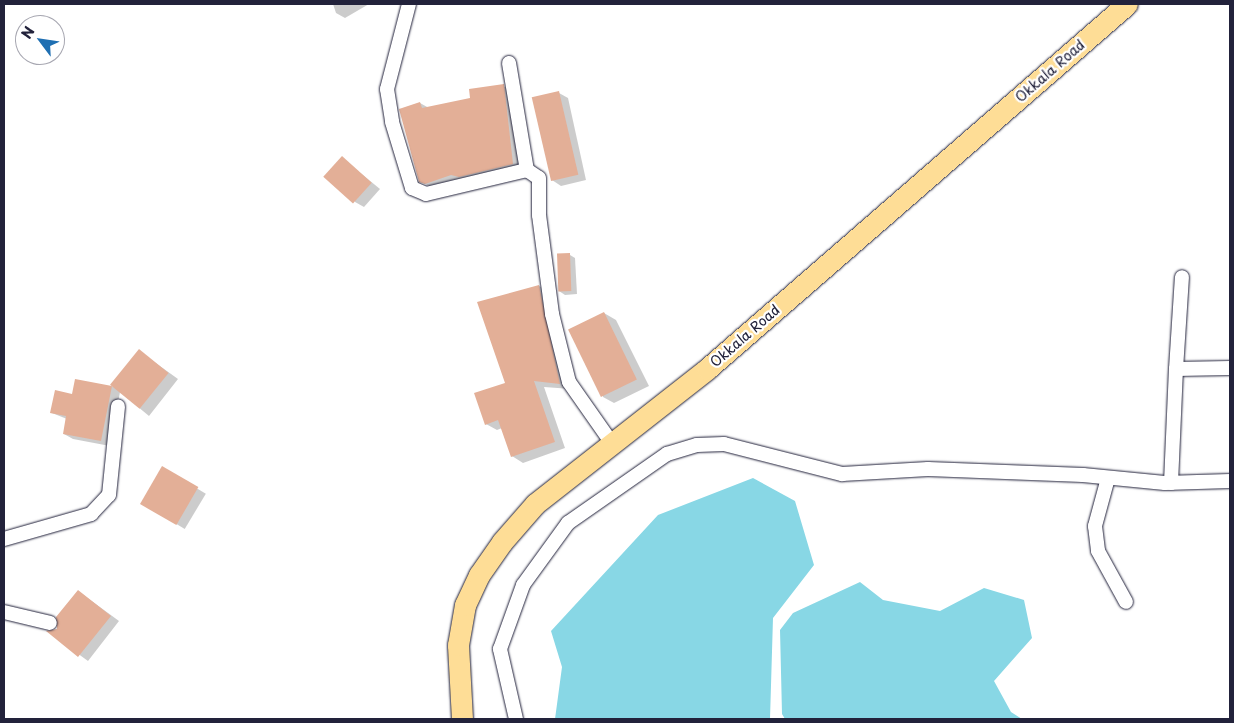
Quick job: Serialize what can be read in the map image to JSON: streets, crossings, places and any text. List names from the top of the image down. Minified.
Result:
{"streets":{"main road":["Okkala Road"]},"north":"top left"}
